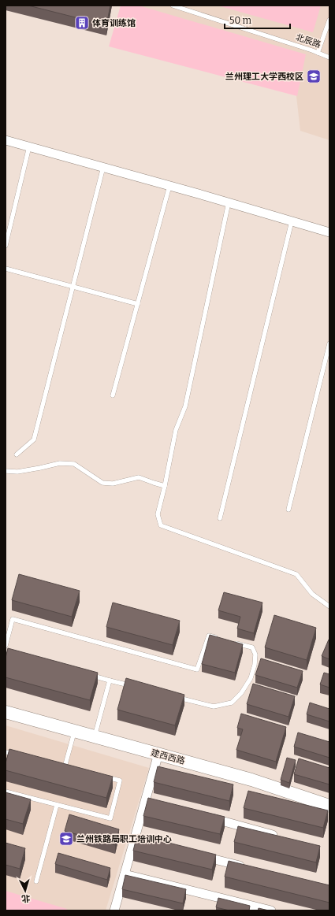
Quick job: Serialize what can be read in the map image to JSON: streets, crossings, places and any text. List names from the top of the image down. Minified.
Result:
{"streets":{"street":["建西西路"],"lane":["北辰路"]},"places":{"building":["体育训练馆"],"school or university":["兰州理工大学西校区","兰州铁路局职工培训中心"]},"scale_bar":"50 m","north":"bottom"}
